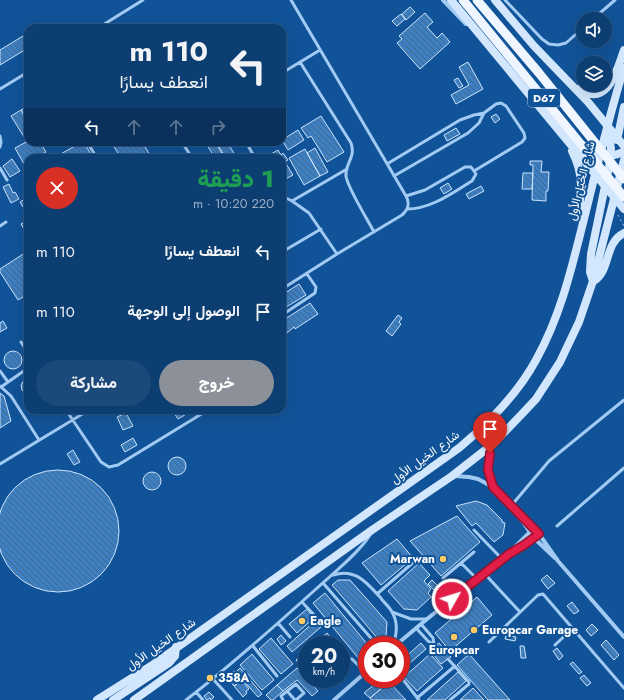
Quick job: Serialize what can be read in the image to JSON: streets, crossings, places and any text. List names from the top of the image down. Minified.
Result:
{"streets":{"main road":["D67","شارع الخيل الأول"]},"crossings":[["D67","شارع الخيل الأول"]],"places":["Marwan","Eagle","Europcar Garage","Europcar","358A"],"page":{"turn":["110 m","انعطف يسارًا"],"heading":["1 دقيقة","220 m · 10:20"],"list":[{"name":"انعطف يسارًا","value":"110 m"},{"name":"الوصول إلى الوجهة","value":"110 m"}],"buttons":["خروج","مشاركة"],"speed":"20 km/h","limit":"30"}}
